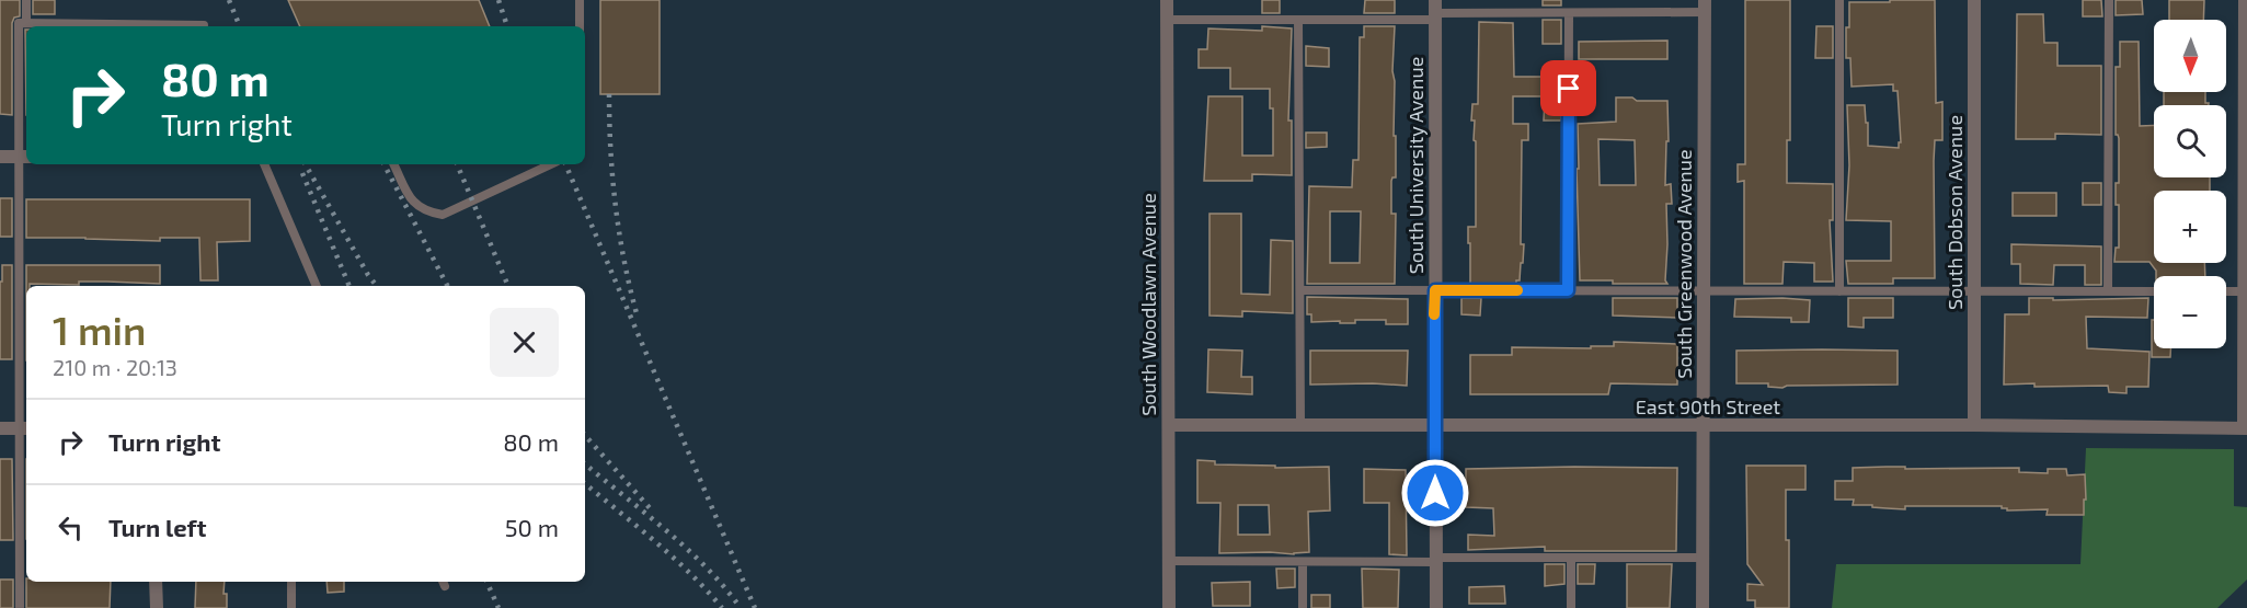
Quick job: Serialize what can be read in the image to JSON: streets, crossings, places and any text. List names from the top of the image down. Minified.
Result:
{"streets":{"street":["South University Avenue","South Dobson Avenue","South Greenwood Avenue","South Woodlawn Avenue","East 90th Street"]},"crossings":[["South University Avenue","East 90th Street"],["South Dobson Avenue","East 90th Street"],["South Greenwood Avenue","East 90th Street"],["South Woodlawn Avenue","East 90th Street"]],"north":"bottom","page":{"map_buttons":["+","−"],"turn":["80 m","Turn right"],"heading":["1 min","210 m · 20:13"],"list":[{"name":"Turn right","value":"80 m"},{"name":"Turn left","value":"50 m"}]}}
